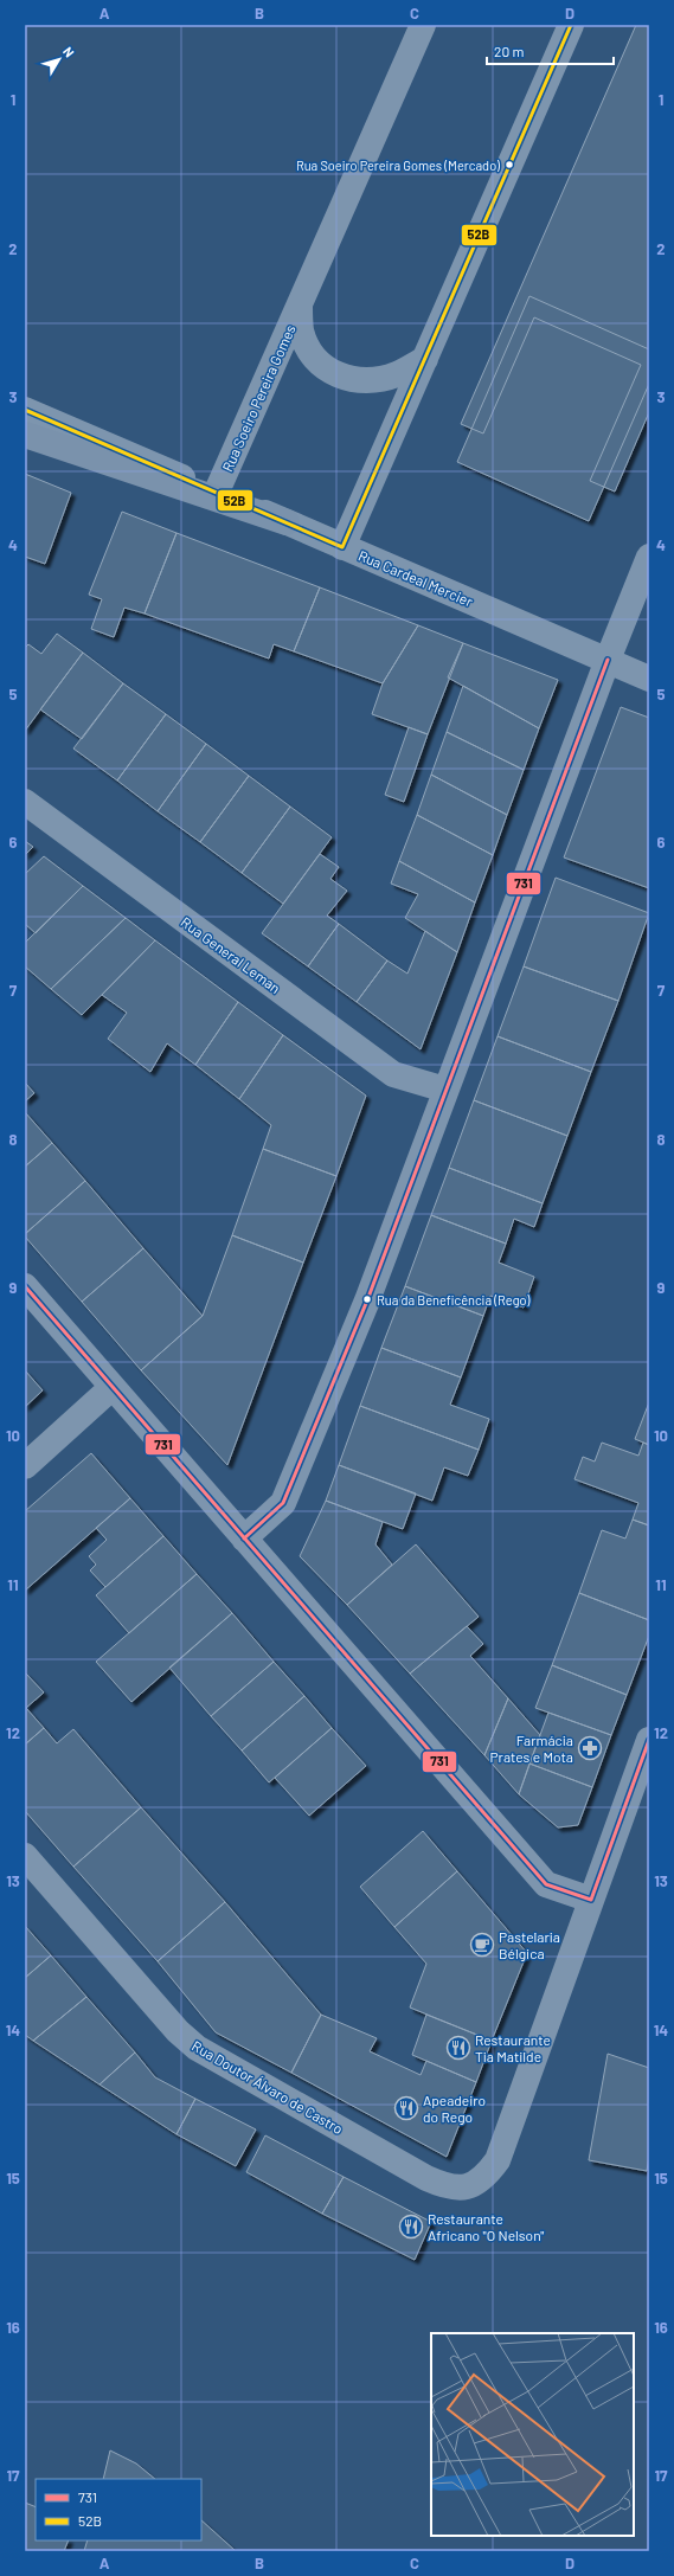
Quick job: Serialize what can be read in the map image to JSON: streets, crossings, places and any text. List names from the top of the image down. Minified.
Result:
{"streets":{"street":["Rua Soeiro Pereira Gomes","Rua Cardeal Mercier","Rua General Leman","Rua Doutor Álvaro de Castro"]},"crossings":[["Rua Soeiro Pereira Gomes","Rua Cardeal Mercier"]],"places":{"other":["Rua Soeiro Pereira Gomes (Mercado)","Rua da Beneficência (Rego)"],"pharmacy":["Farmácia Prates e Mota"],"cafe":["Pastelaria Bélgica"],"restaurant":["Restaurante Tia Matilde","Apeadeiro do Rego","Restaurante Africano \"O Nelson\""]},"lines":["transit line 52B","transit line 731"],"legend":["731","52B"],"scale_bar":"20 m","north":"top right","grid":{"columns":["A","B","C","D"],"rows":["1","2","3","4","5","6","7","8","9","10","11","12","13","14","15","16","17"]}}
